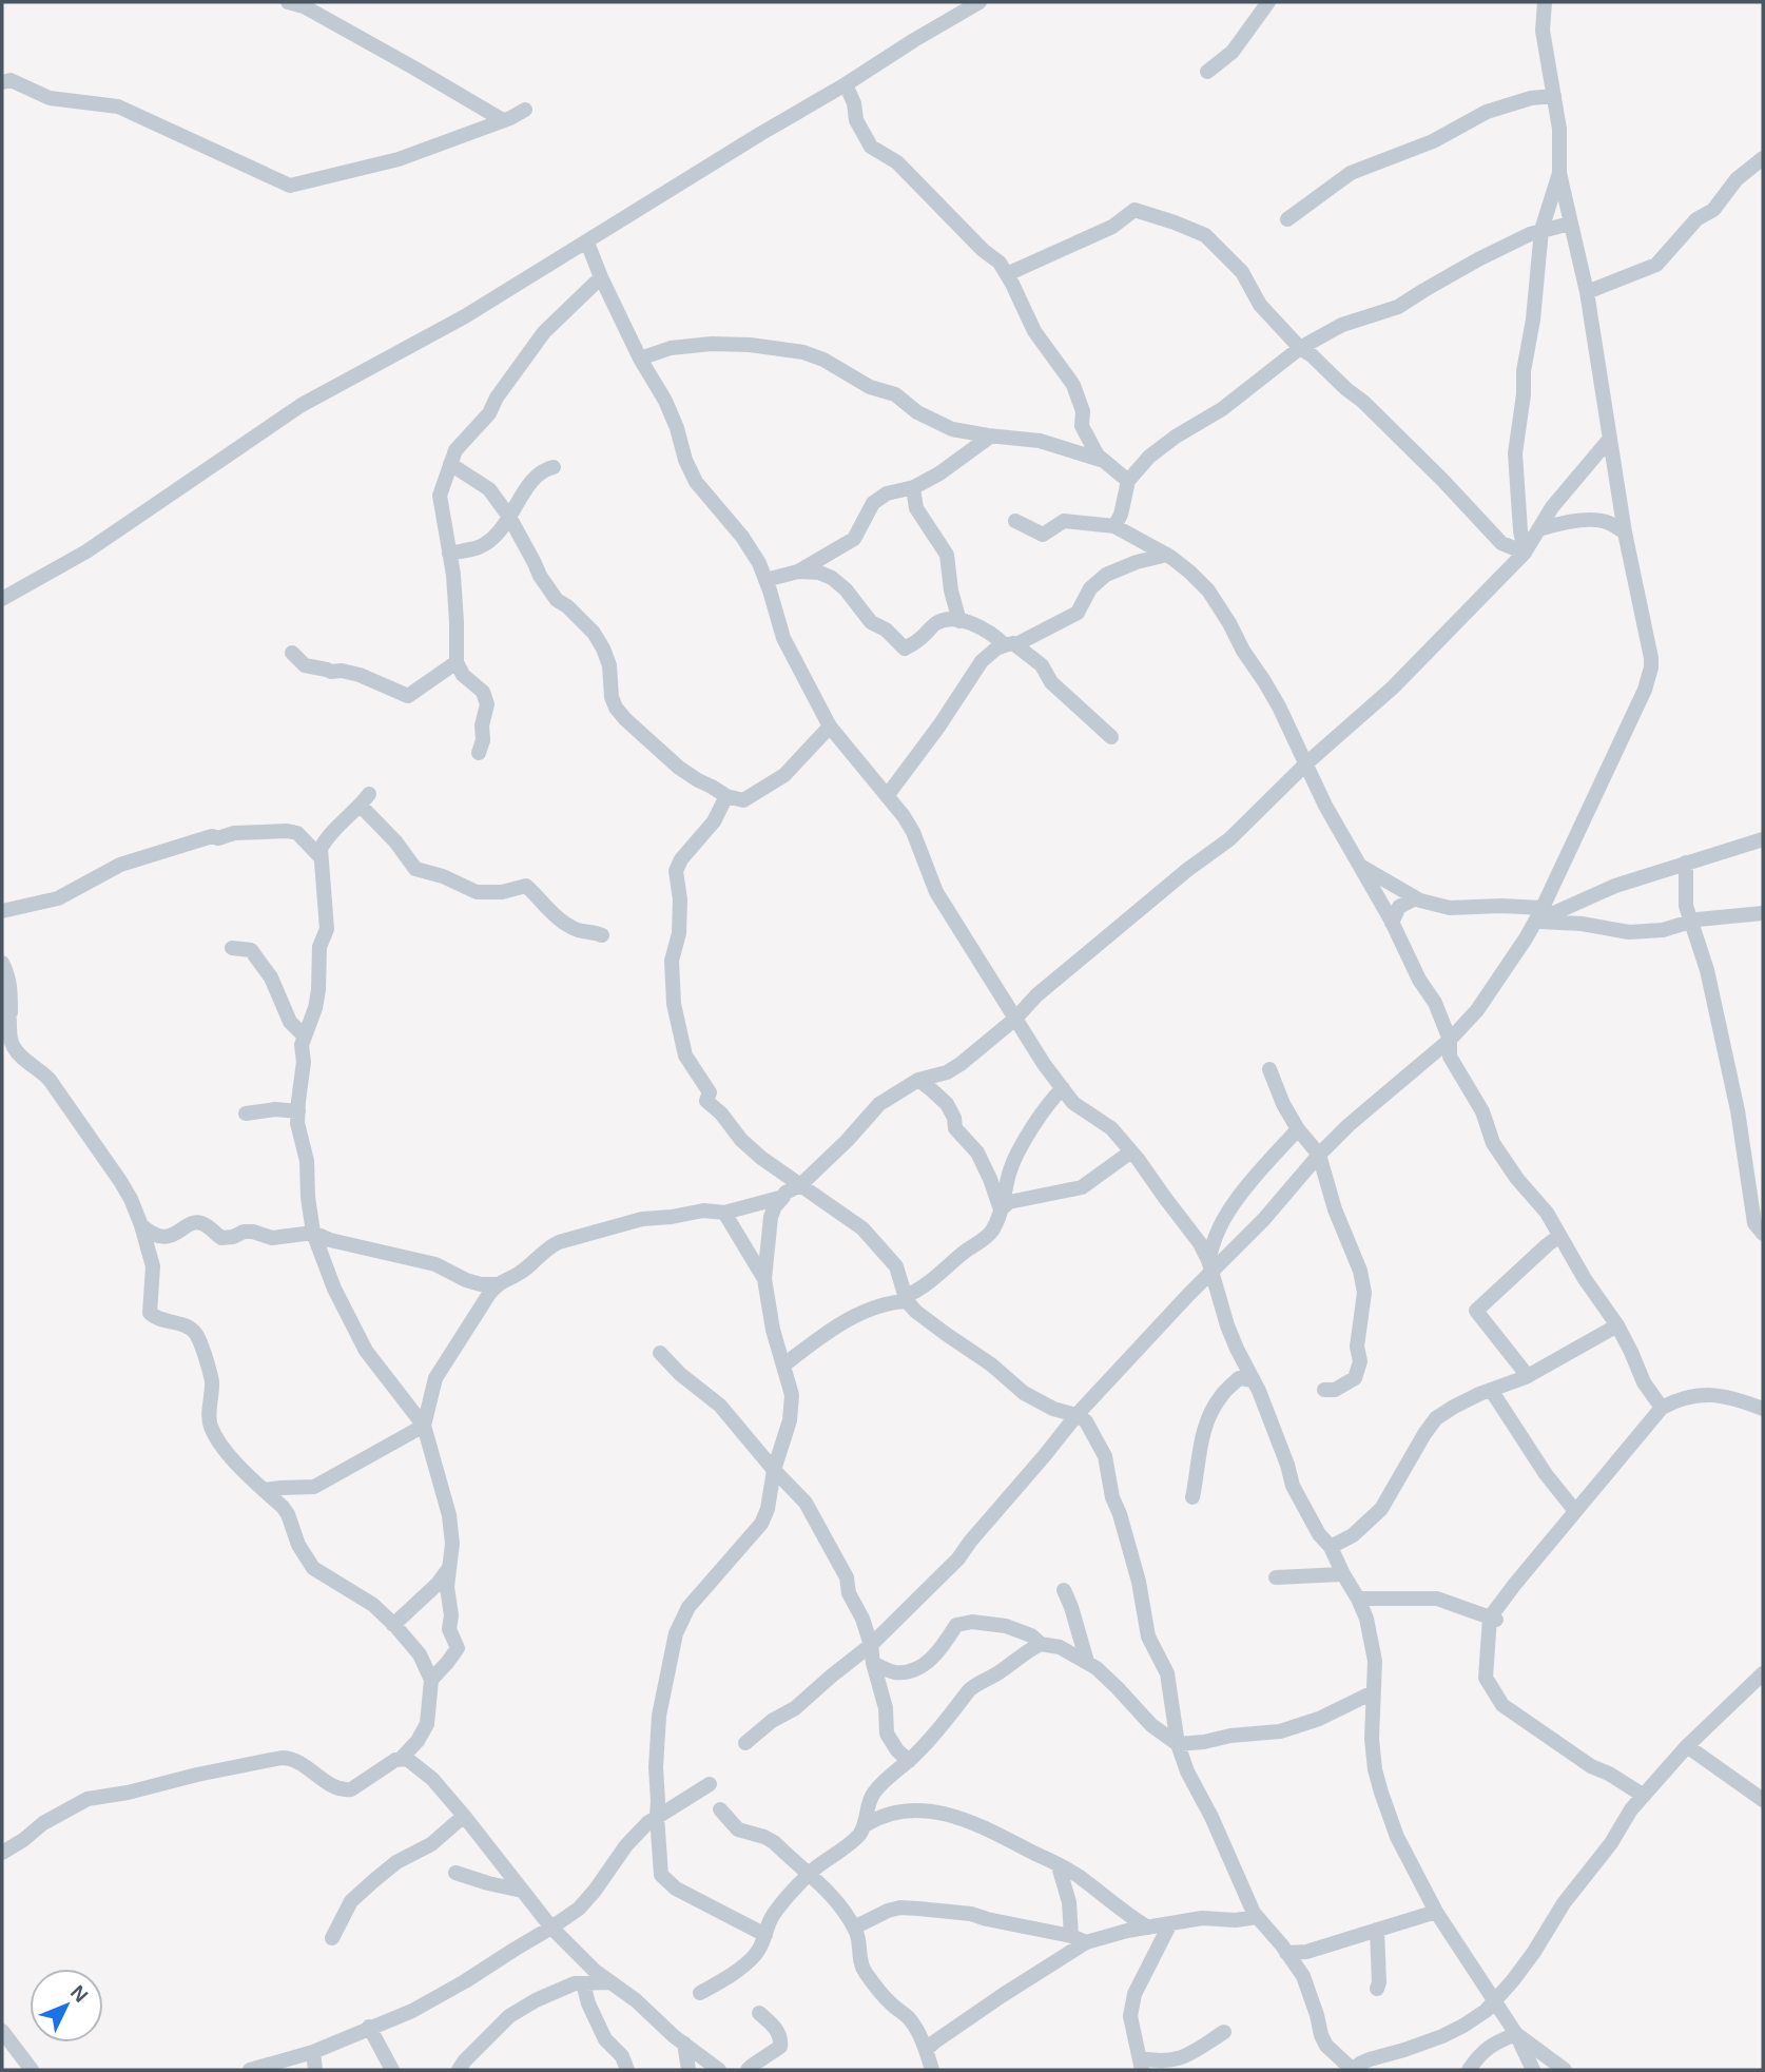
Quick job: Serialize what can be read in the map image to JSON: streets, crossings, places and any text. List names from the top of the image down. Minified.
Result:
{"north":"top right"}
